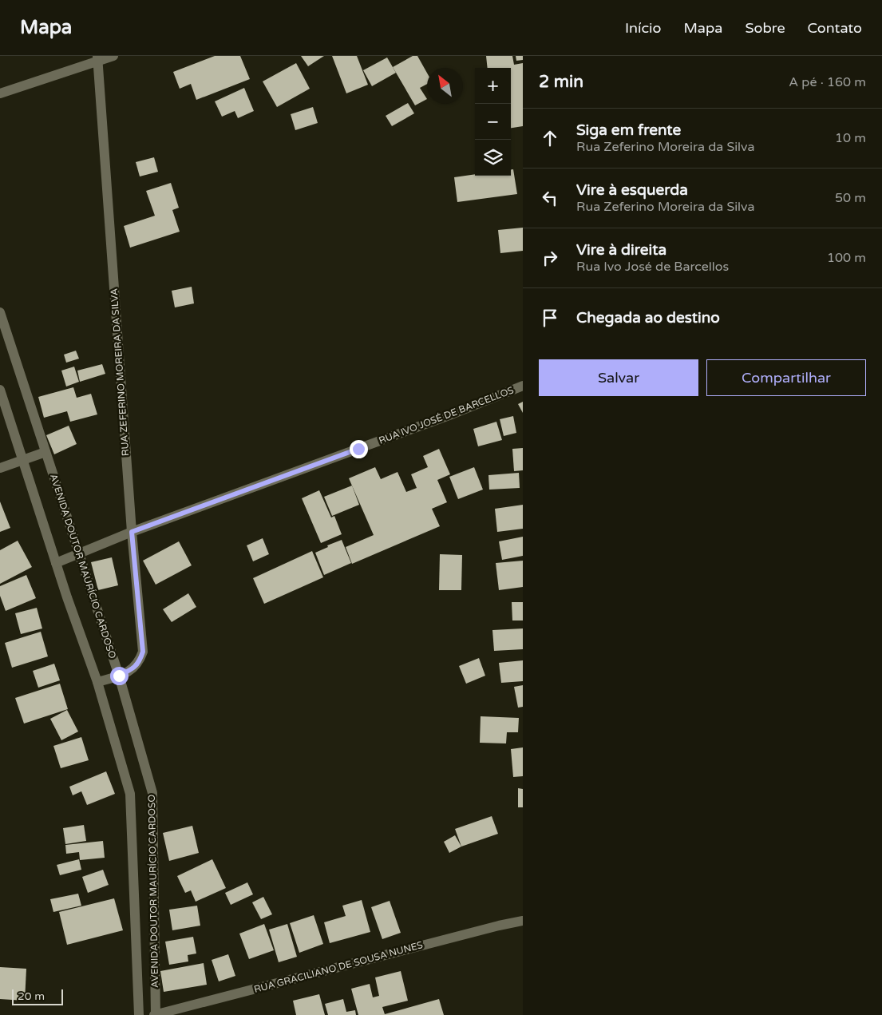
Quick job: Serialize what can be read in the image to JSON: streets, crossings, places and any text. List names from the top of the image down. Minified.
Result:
{"streets":{"street":["RUA ZEFERINO MOREIRA DA SILVA","RUA IVO JOSÉ DE BARCELLOS","AVENIDA DOUTOR MAURÍCIO CARDOSO","RUA GRACILIANO DE SOUSA NUNES"]},"crossings":[["RUA ZEFERINO MOREIRA DA SILVA","RUA IVO JOSÉ DE BARCELLOS"],["RUA ZEFERINO MOREIRA DA SILVA","AVENIDA DOUTOR MAURÍCIO CARDOSO"],["RUA IVO JOSÉ DE BARCELLOS","AVENIDA DOUTOR MAURÍCIO CARDOSO"],["AVENIDA DOUTOR MAURÍCIO CARDOSO","RUA GRACILIANO DE SOUSA NUNES"]],"scale_bar":"20 m","north":"top left","page":{"header":"Mapa","nav":["Início","Mapa","Sobre","Contato"],"heading":["2 min","A pé · 160 m"],"map_buttons":["+","−"],"list":[["Siga em frente","Rua Zeferino Moreira da Silva","10 m"],["Vire à esquerda","Rua Zeferino Moreira da Silva","50 m"],["Vire à direita","Rua Ivo José de Barcellos","100 m"],"Chegada ao destino"],"buttons":["Salvar","Compartilhar"],"scale":"20 m"}}
